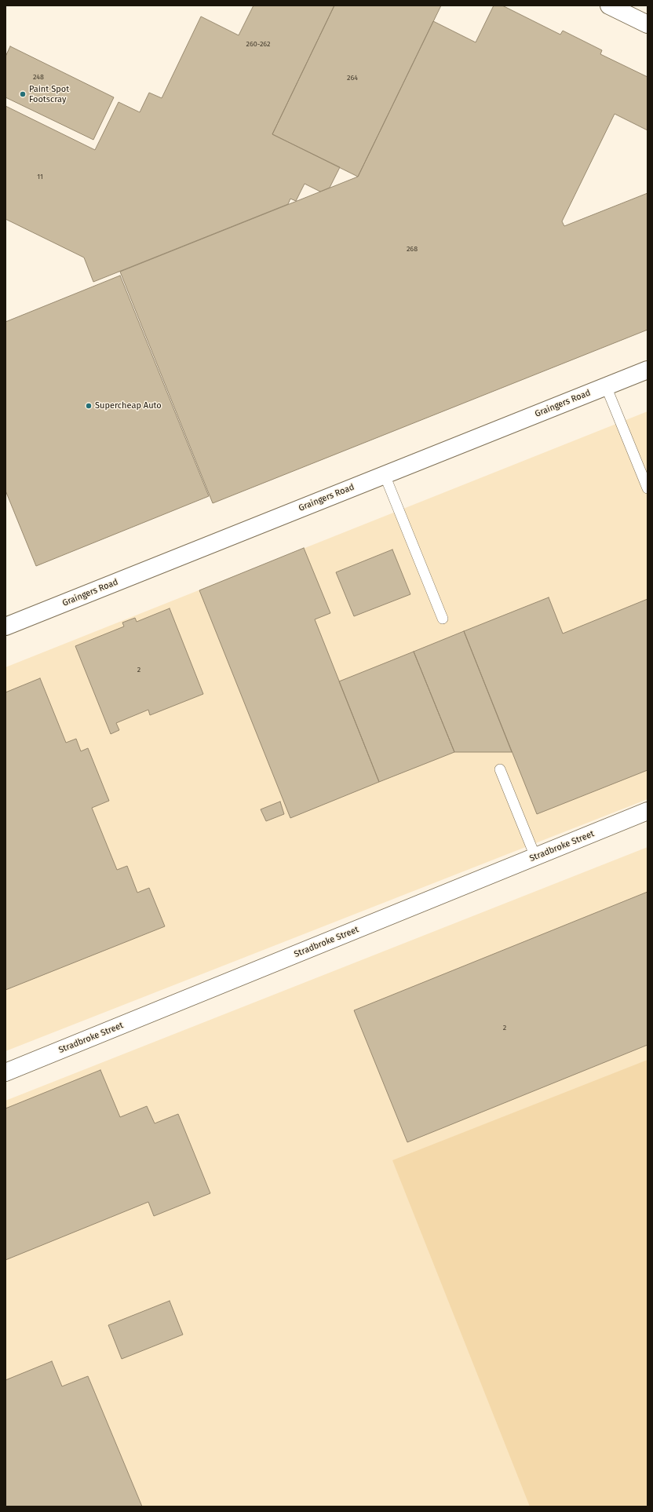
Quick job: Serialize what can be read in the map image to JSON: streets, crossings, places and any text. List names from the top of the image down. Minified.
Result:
{"streets":{"street":["Graingers Road","Stradbroke Street"]},"places":["Paint Spot Footscray","Supercheap Auto"],"house_numbers":["260-262","248","264","11","268","2","2"]}
